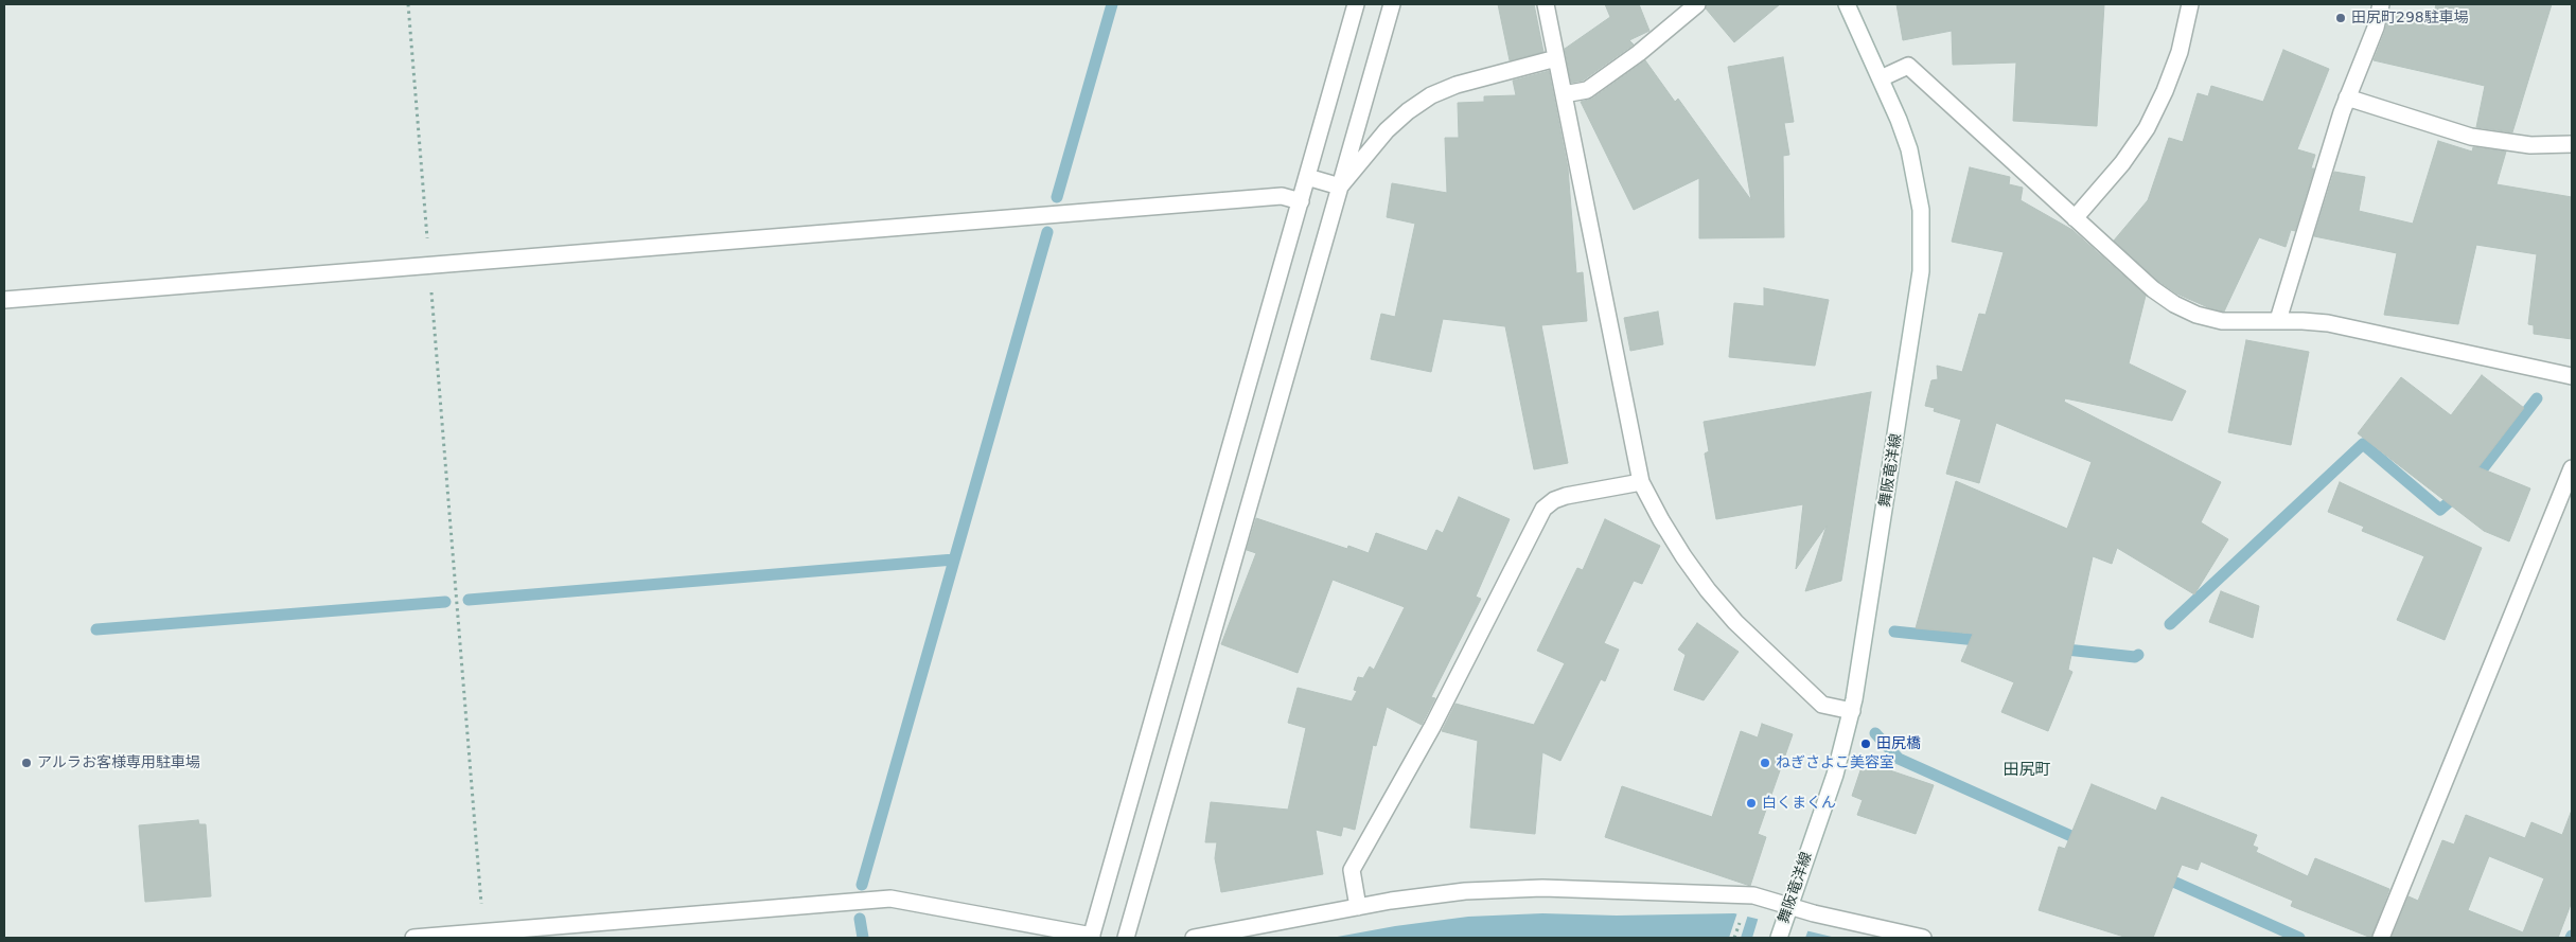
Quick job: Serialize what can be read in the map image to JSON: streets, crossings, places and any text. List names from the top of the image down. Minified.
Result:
{"streets":{"street":["舞阪竜洋線"]},"districts":["田尻町"],"places":["田尻町298駐車場","田尻橋","アルラお客様専用駐車場","ねぎさよこ美容室","白くまくん"]}
